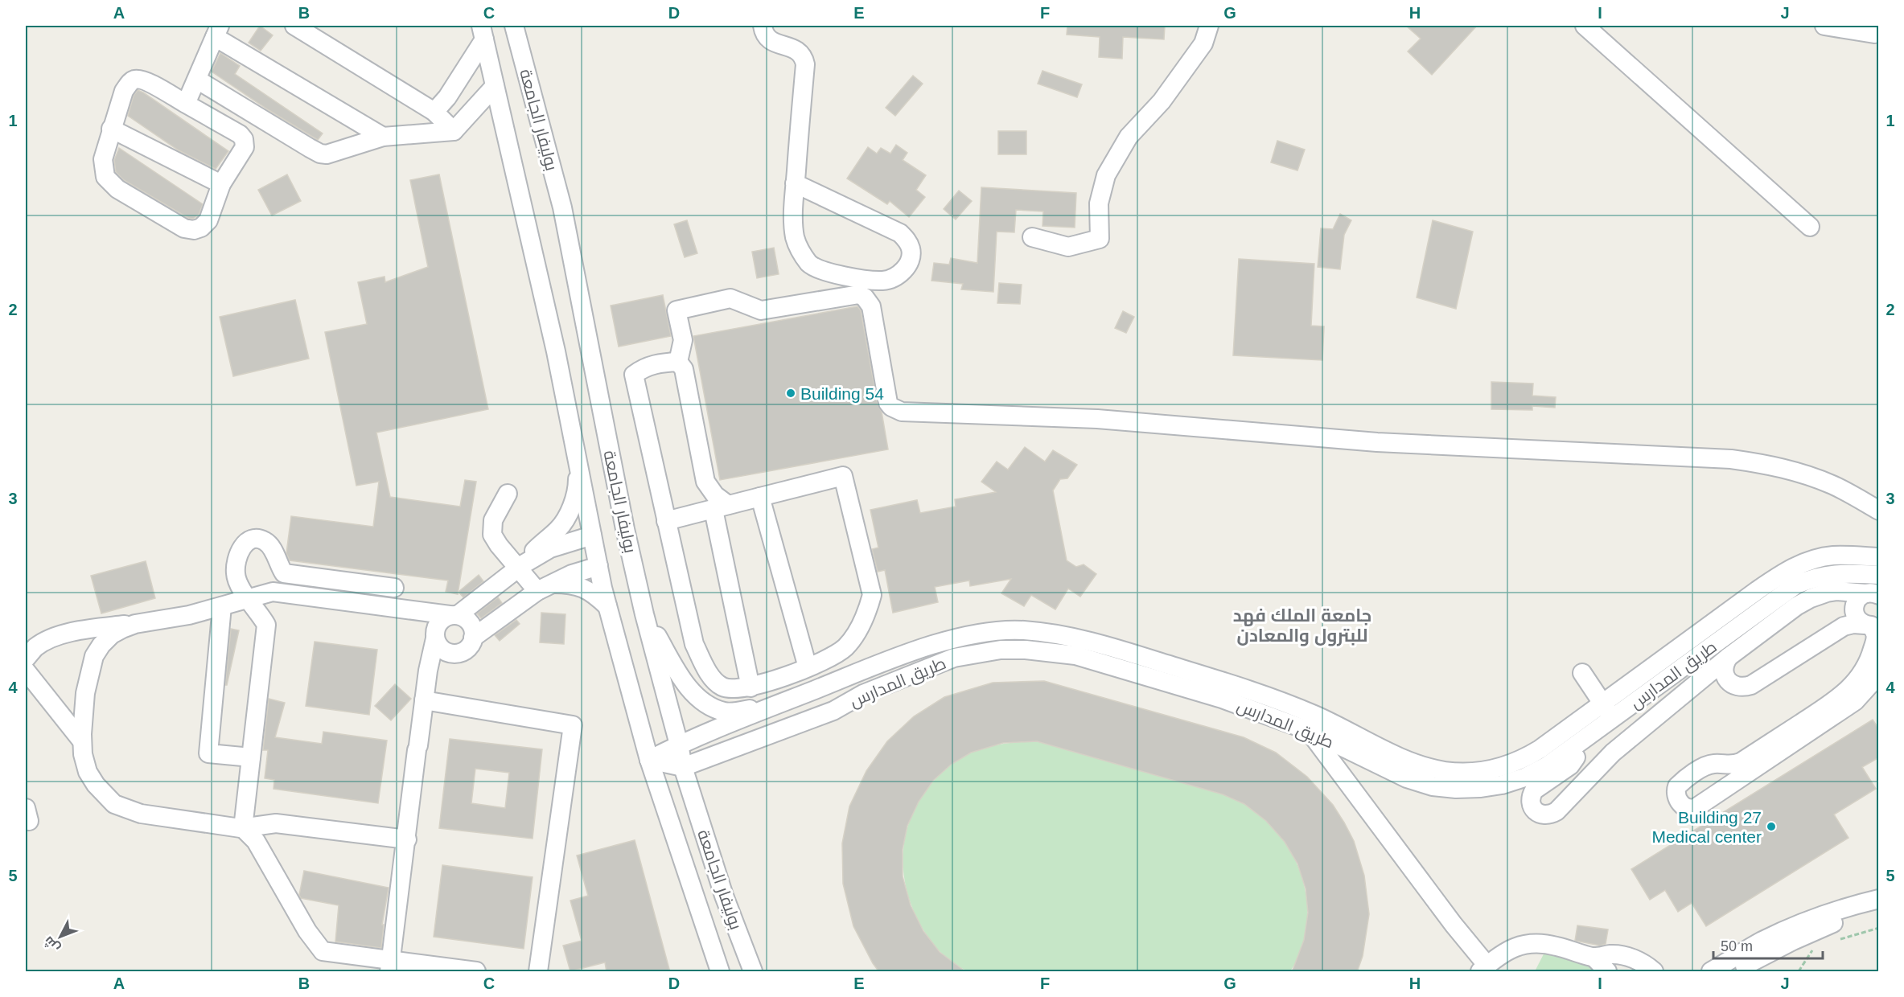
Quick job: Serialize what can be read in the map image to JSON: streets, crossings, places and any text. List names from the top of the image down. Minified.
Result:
{"streets":{"street":["بوليفار الجامعة","طريق المدارس"]},"crossings":[["بوليفار الجامعة","طريق المدارس"]],"districts":["جامعة الملك فهد للبترول والمعادن"],"places":["Building 54","Building 27 Medical center"],"scale_bar":"50 m","north":"bottom left","grid":{"columns":["A","B","C","D","E","F","G","H","I","J"],"rows":["1","2","3","4","5"]}}
